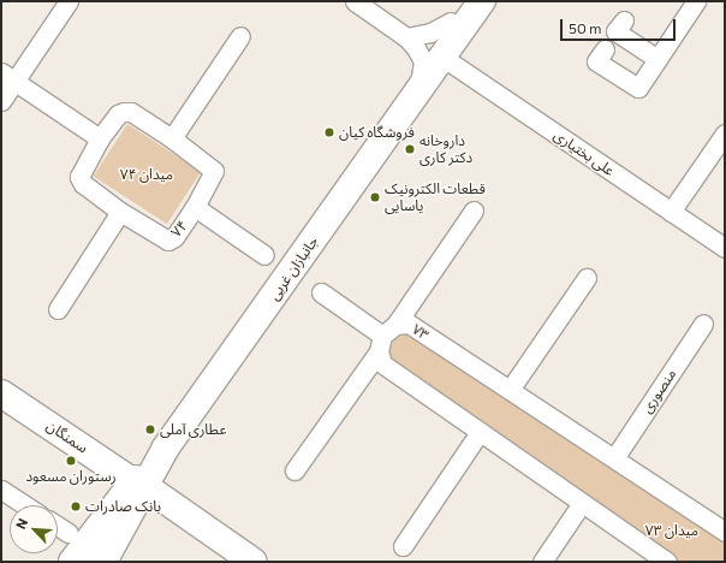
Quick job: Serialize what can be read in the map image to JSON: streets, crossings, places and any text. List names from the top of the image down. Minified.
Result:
{"streets":{"main road":["جانبازان غربی","سمنگان"],"street":["علی بختیاری","۷۴","۷۳","منصوری"]},"crossings":[["علی بختیاری","جانبازان غربی"],["جانبازان غربی","سمنگان"],["۷۳","منصوری"]],"parks":["میدان ۷۴","میدان ۷۳"],"places":["فروشگاه کیان","داروخانه دکتر کاری","قطعات الکترونیک یاسایی","عطاری آملی","رستوران مسعود","بانک صادرات"],"scale_bar":"50 m","north":"top left"}
